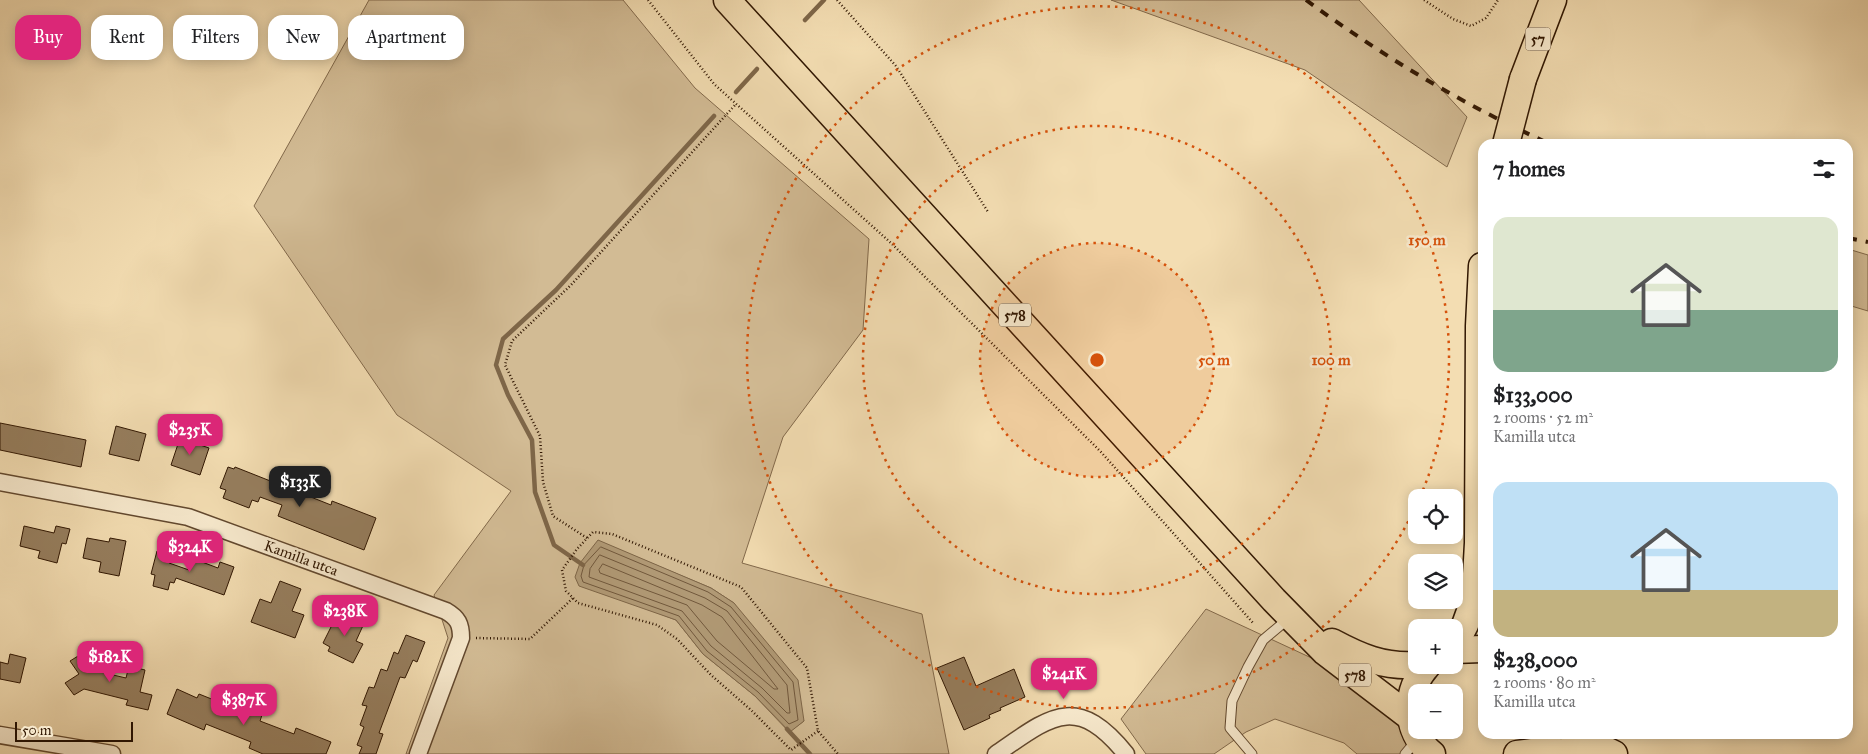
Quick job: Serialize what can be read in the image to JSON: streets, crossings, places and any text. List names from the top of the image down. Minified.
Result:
{"streets":{"main road":["57","578"],"street":["Kamilla utca"]},"scale_bar":"50 m","page":{"chip":["Buy","Rent","Filters","New","Apartment"],"heading":"7 homes","list":[{"name":"$133,000","note":"2 rooms · 52 m² · Kamilla utca"},{"name":"$238,000","note":"2 rooms · 80 m² · Kamilla utca"}],"price":["$235K","$133K","$324K","$238K","$182K","$241K","$387K"],"map_buttons":["+","−"],"scale":"50 m"},"rings":["150 m","50 m","100 m"]}
